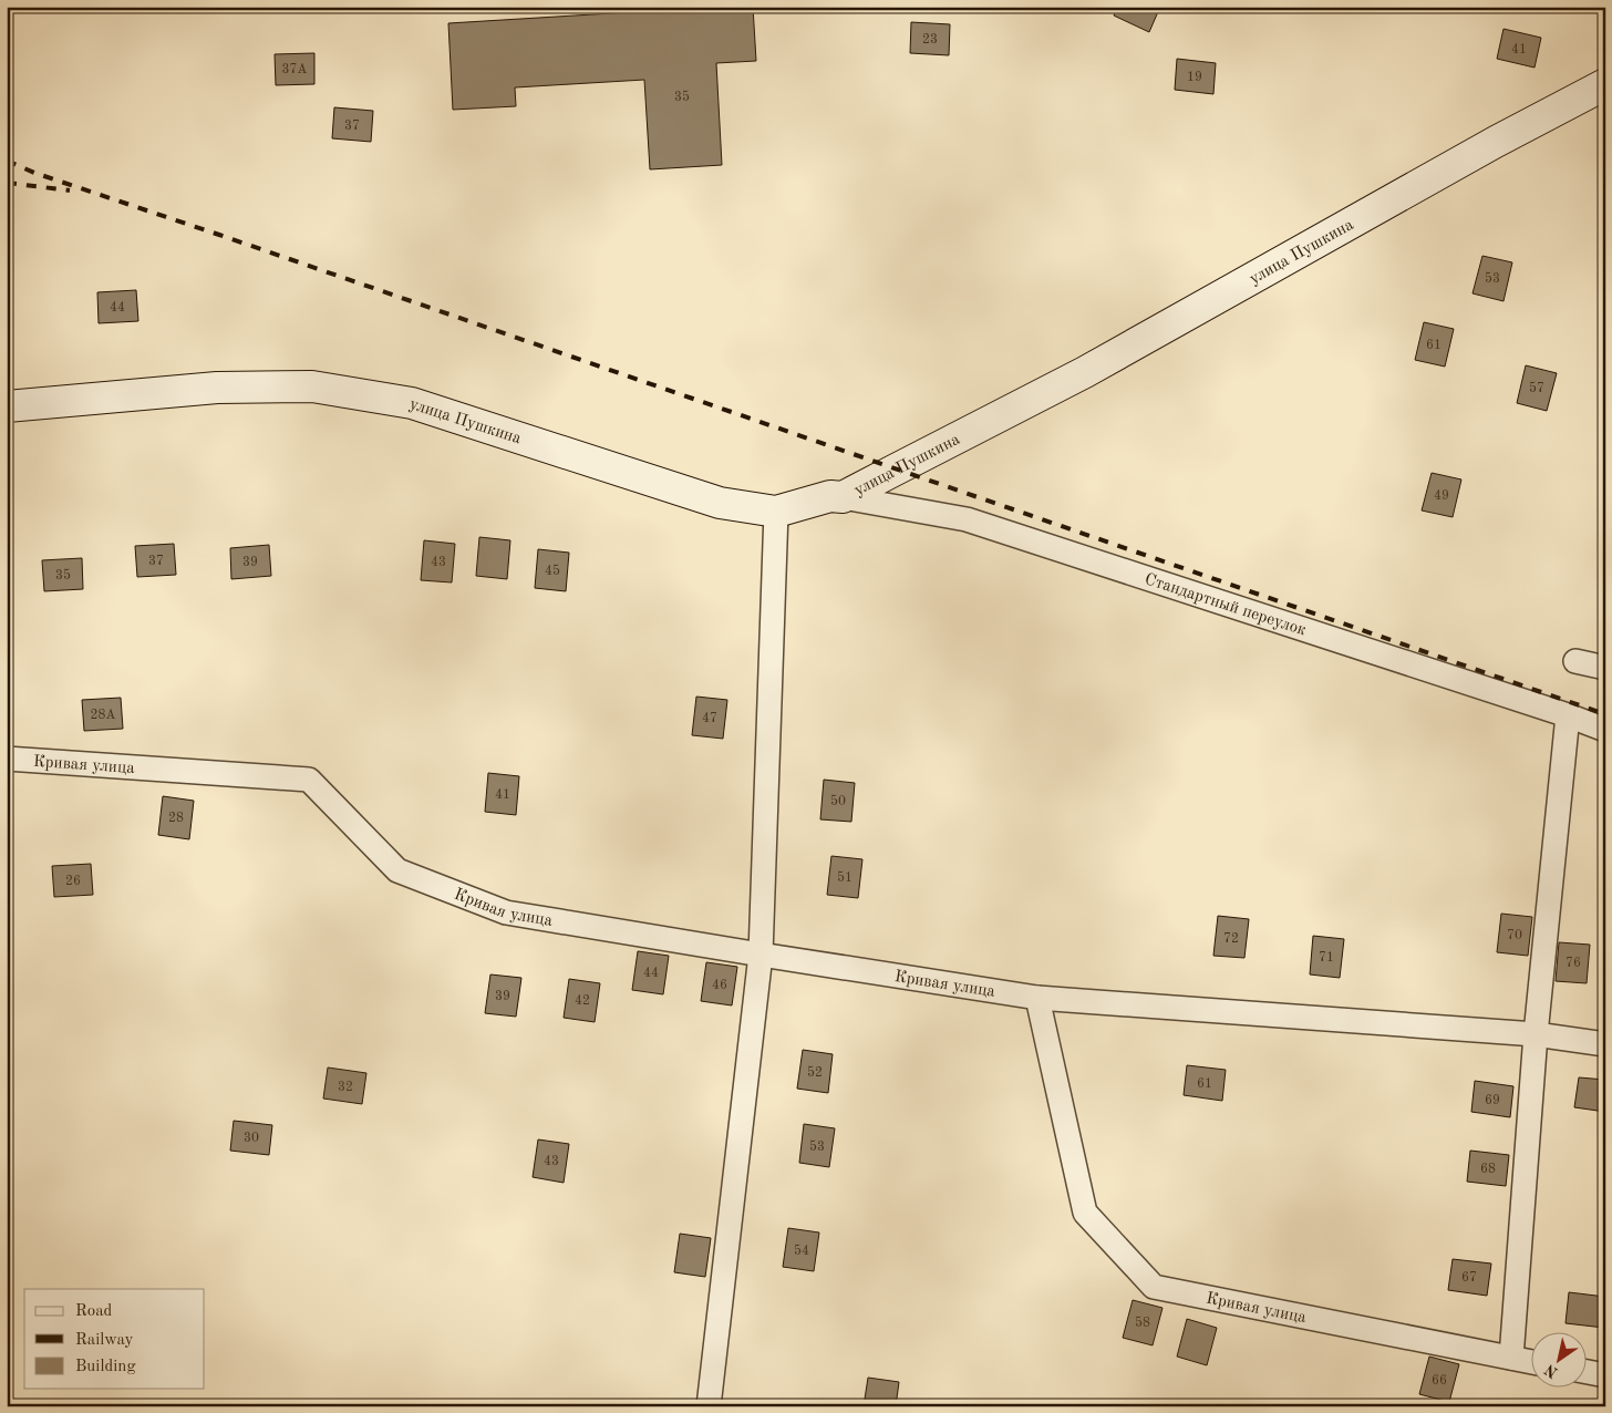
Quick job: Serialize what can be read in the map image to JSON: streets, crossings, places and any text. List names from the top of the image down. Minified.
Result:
{"streets":{"main road":["улица Пушкина"],"street":["Стандартный переулок","Кривая улица"]},"crossings":[["улица Пушкина","Стандартный переулок"]],"house_numbers":["23","41","37А","19","35","37","53","44","61","57","49","37","39","43","45","35","28А","47","41","50","28","51","26","70","72","71","76","44","46","39","42","52","61","32","69","30","53","43","68","54","67","58","66"],"legend":["Road","Railway","Building"],"north":"bottom left"}
